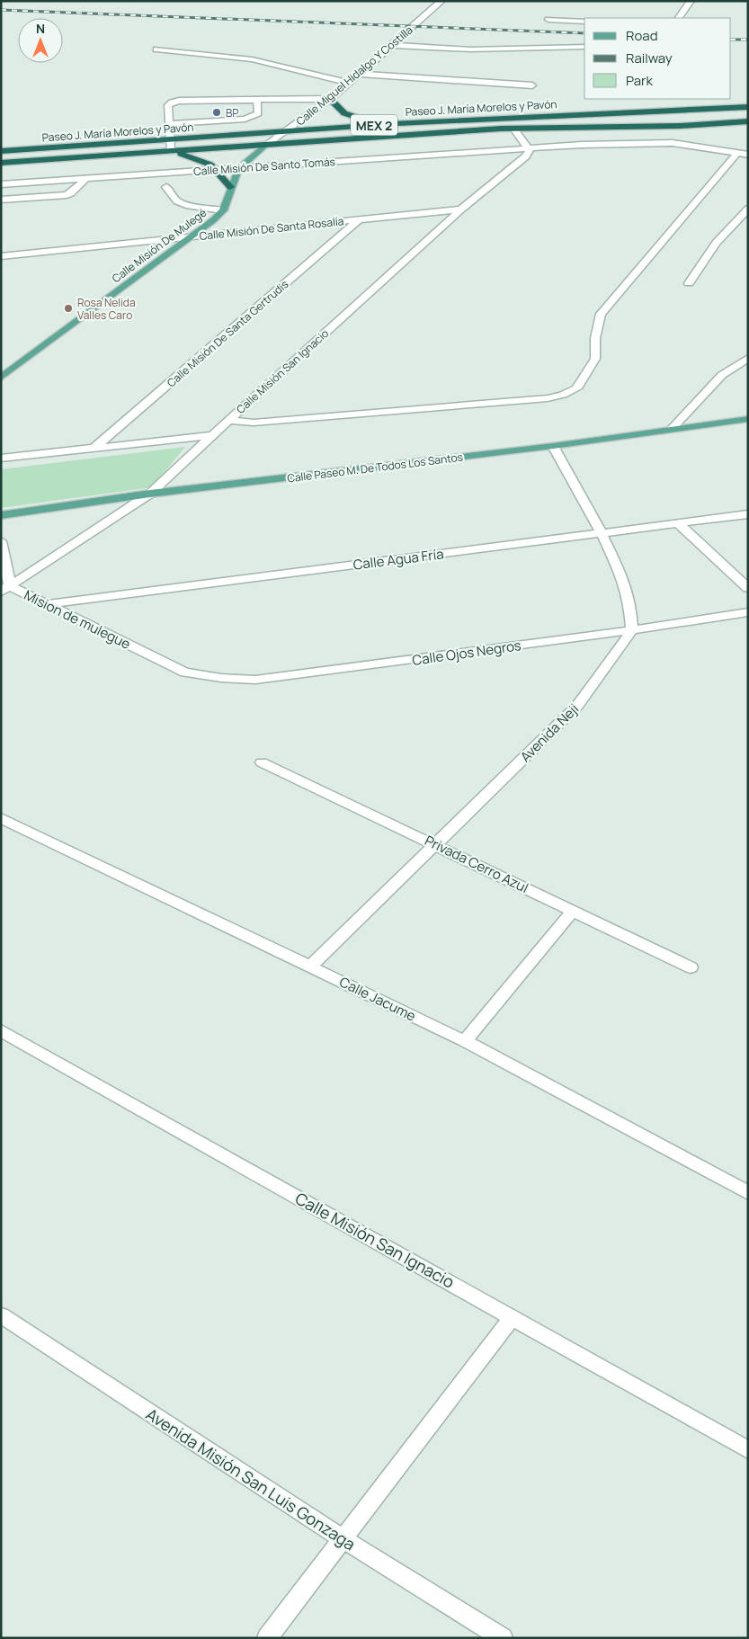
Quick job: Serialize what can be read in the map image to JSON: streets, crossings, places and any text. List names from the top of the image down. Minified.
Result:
{"streets":{"highway":["Paseo J. María Morelos y Pavón","MEX 2"],"main road":["Calle Misión De Mulegé","Calle Paseo M. De Todos Los Santos"],"street":["Calle Miguel Hidalgo Y Costilla","Calle Misión De Santo Tomás","Calle Misión De Santa Rosalía","Calle Misión De Santa Gertrudis","Calle Misión San Ignacio","Calle Agua Fría","Mision de mulegue","Calle Ojos Negros","Avenida Neji","Privada Cerro Azul","Calle Jacume","Avenida Misión San Luis Gonzaga"]},"crossings":[["Calle Miguel Hidalgo Y Costilla","Paseo J. María Morelos y Pavón"],["Calle Miguel Hidalgo Y Costilla","Calle Misión De Mulegé"],["Paseo J. María Morelos y Pavón","Calle Misión De Mulegé"],["Calle Misión De Santo Tomás","Calle Misión De Mulegé"],["Calle Misión De Santo Tomás","Calle Misión San Ignacio"],["Calle Misión De Santa Rosalía","Calle Misión De Mulegé"],["Calle Misión De Santa Rosalía","Calle Misión De Santa Gertrudis"],["Calle Misión De Santa Rosalía","Calle Misión San Ignacio"],["Calle Misión San Ignacio","Calle Paseo M. De Todos Los Santos"],["Calle Misión San Ignacio","Mision de mulegue"],["Calle Agua Fría","Mision de mulegue"],["Mision de mulegue","Calle Ojos Negros"],["Calle Ojos Negros","Avenida Neji"],["Avenida Neji","Privada Cerro Azul"],["Avenida Neji","Calle Jacume"]],"places":["BP","Rosa Nelida Valles Caro"],"legend":["Road","Railway","Park"],"north":"top"}
